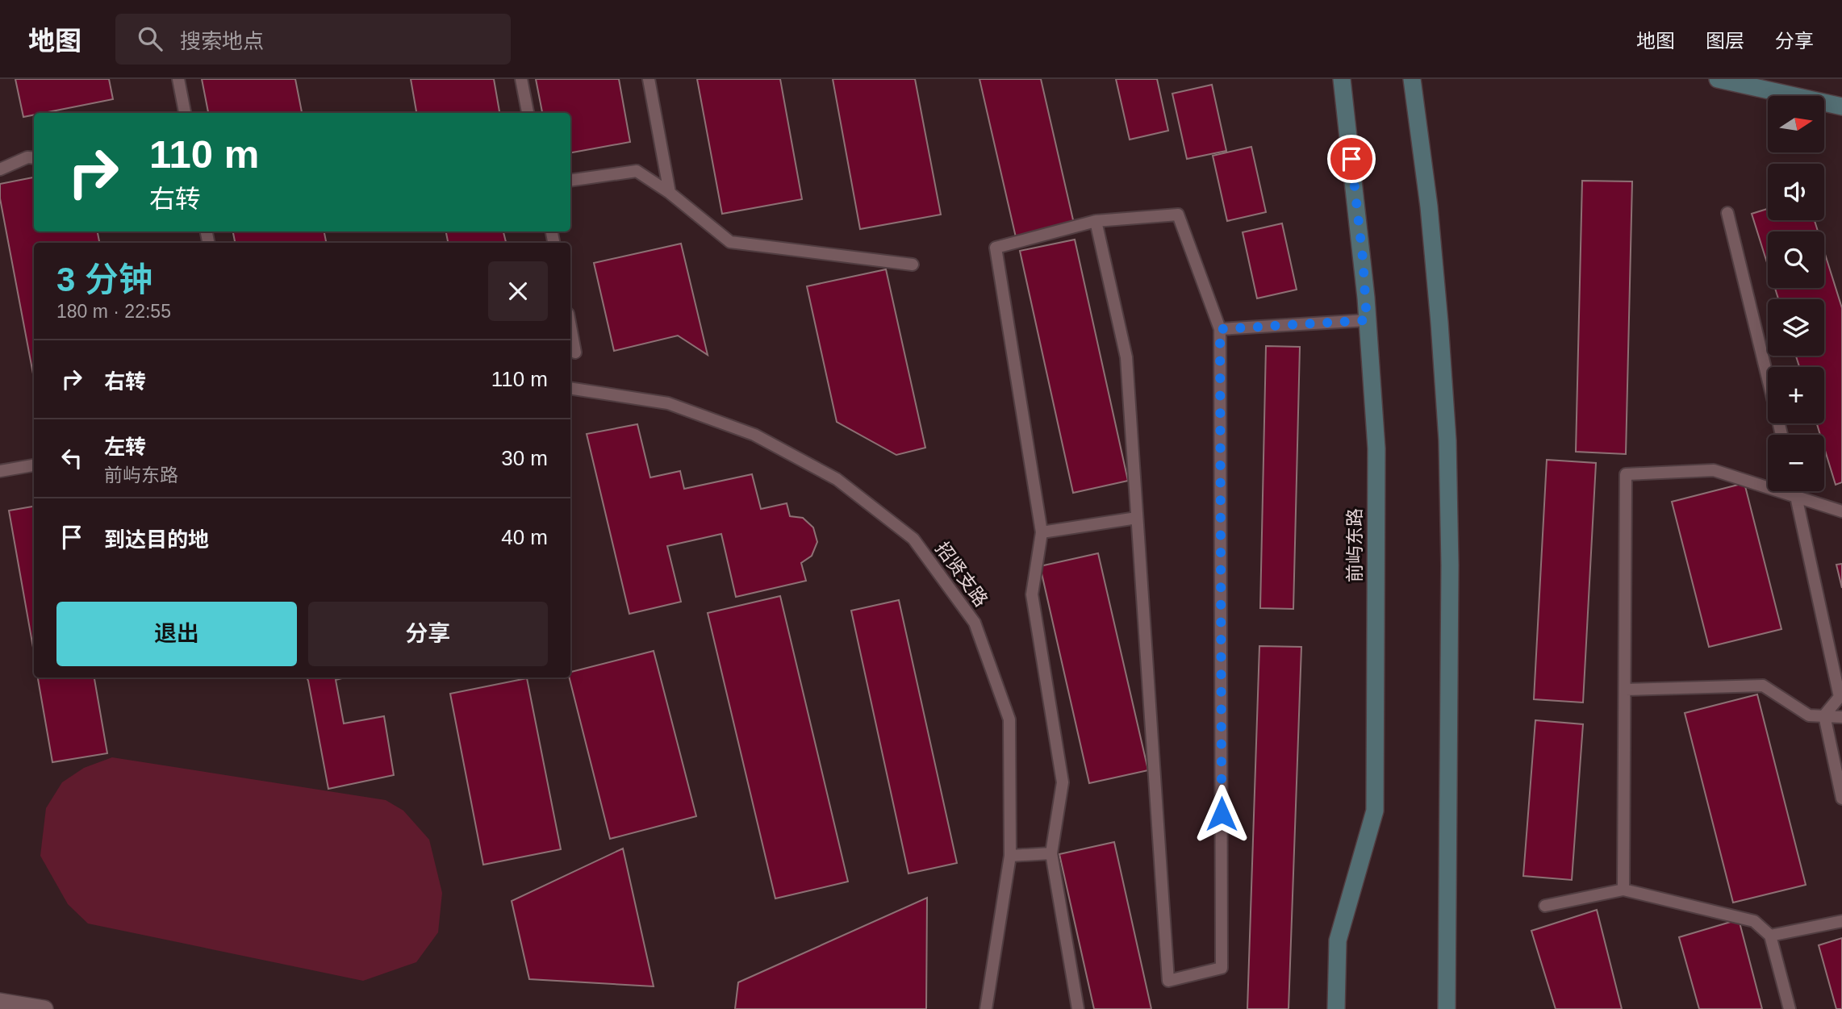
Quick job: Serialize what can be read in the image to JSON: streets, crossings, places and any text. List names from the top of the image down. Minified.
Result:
{"streets":{"main road":["前屿东路"],"lane":["招贤支路"]},"north":"right","page":{"header":"地图","search":"搜索地点","nav":["地图","图层","分享"],"map_buttons":["+","−"],"turn":["110 m","右转"],"heading":["3 分钟","180 m · 22:55"],"list":[{"name":"右转","value":"110 m"},{"name":"左转","note":"前屿东路","value":"30 m"},{"name":"到达目的地","value":"40 m"}],"buttons":["退出","分享"]}}
